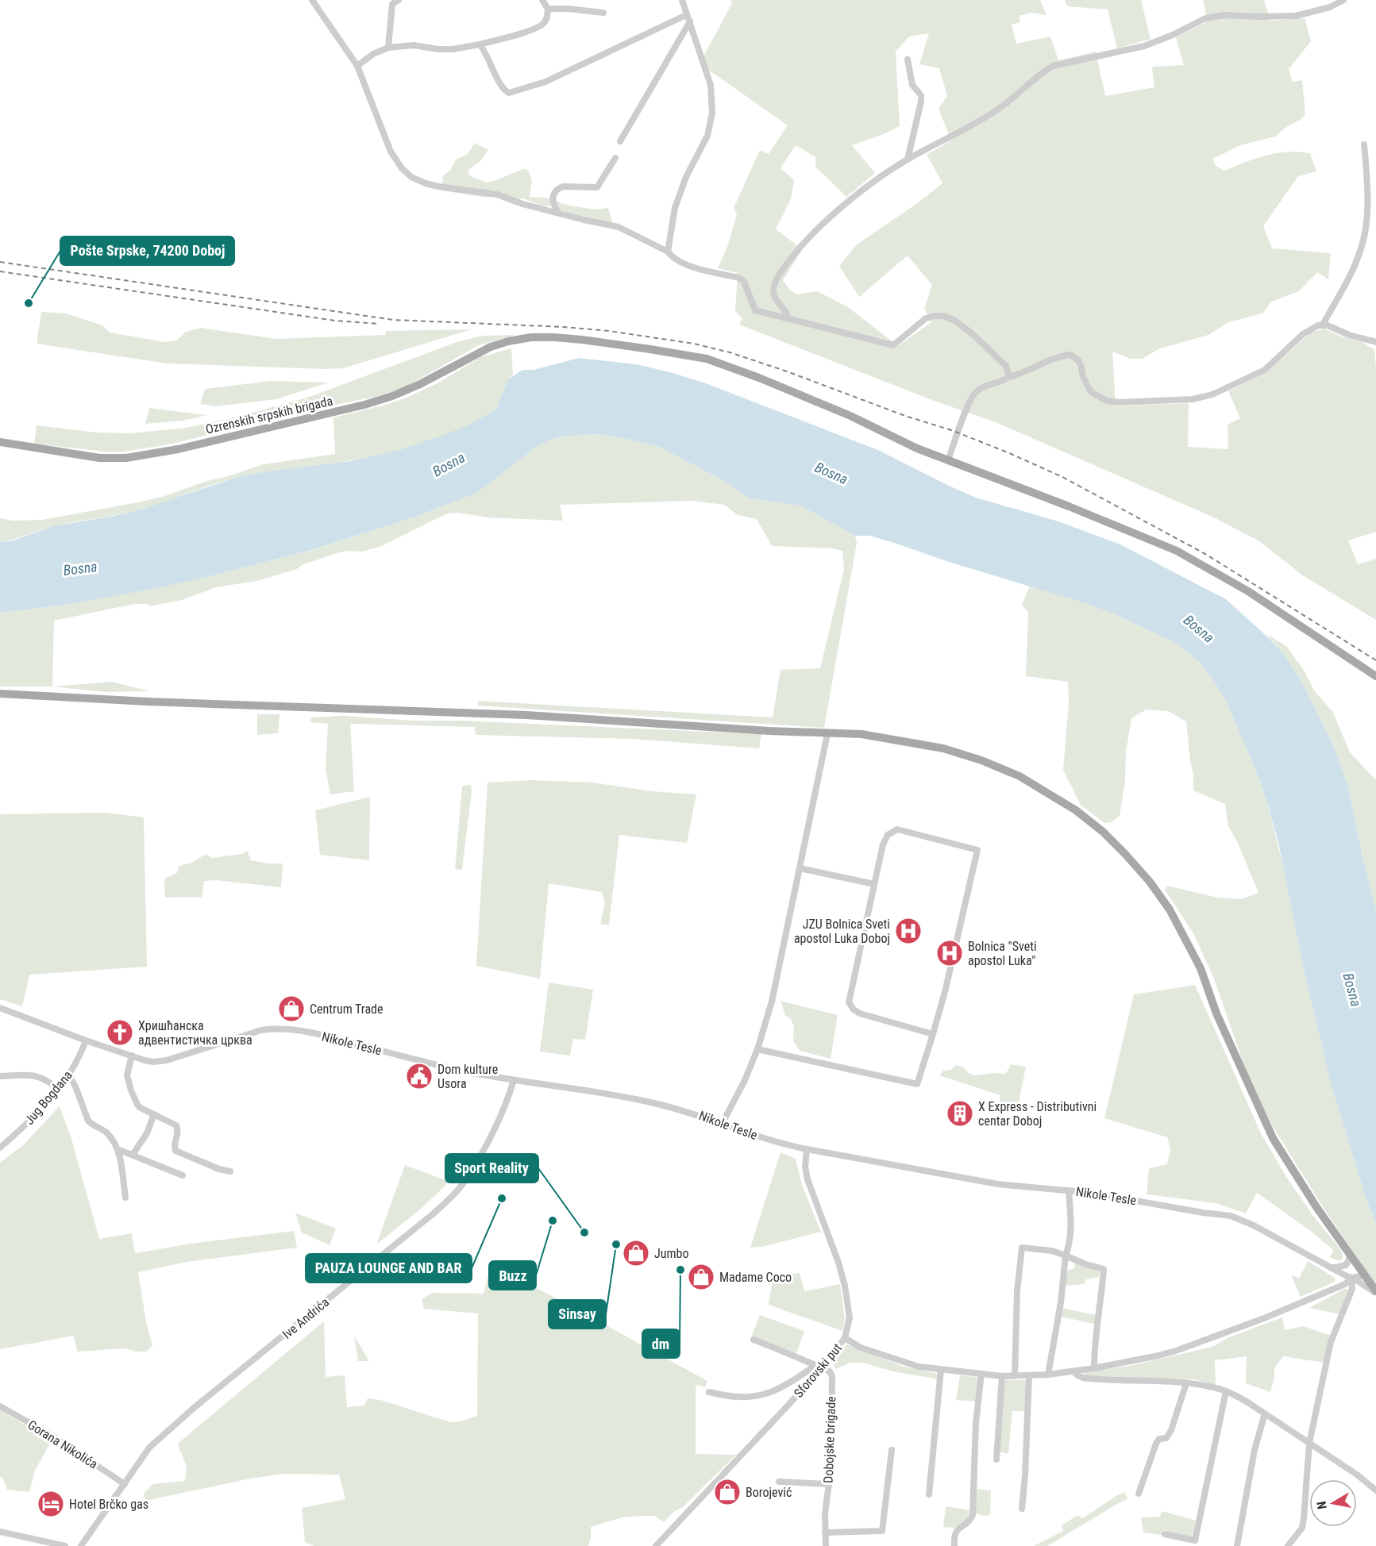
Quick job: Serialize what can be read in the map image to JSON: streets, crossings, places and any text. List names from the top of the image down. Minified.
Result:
{"streets":{"main road":["Ozrenskih srpskih brigada"],"street":["Nikole Tesle","Jug Bogdana","Ive Andrića","Sforovski put","Dobojske brigade","Gorana Nikolića"]},"crossings":[["Nikole Tesle","Jug Bogdana"],["Nikole Tesle","Ive Andrića"],["Nikole Tesle","Sforovski put"],["Ive Andrića","Gorana Nikolića"],["Sforovski put","Dobojske brigade"]],"water":["Bosna"],"places":{"other":["Pošte Srpske, 74200 Doboj","PAUZA LOUNGE AND BAR","Buzz","Sport Reality","Sinsay","dm"],"hospital":["JZU Bolnica Sveti apostol Luka Doboj","Bolnica \"Sveti apostol Luka\""],"shop":["Centrum Trade","Jumbo","Madame Coco","Borojević"],"church":["Хришћанска адвентистичка црква"],"public building":["Dom kulture Usora"],"building":["X Express - Distributivni centar Doboj"],"hotel":["Hotel Brčko gas"]},"north":"left"}
